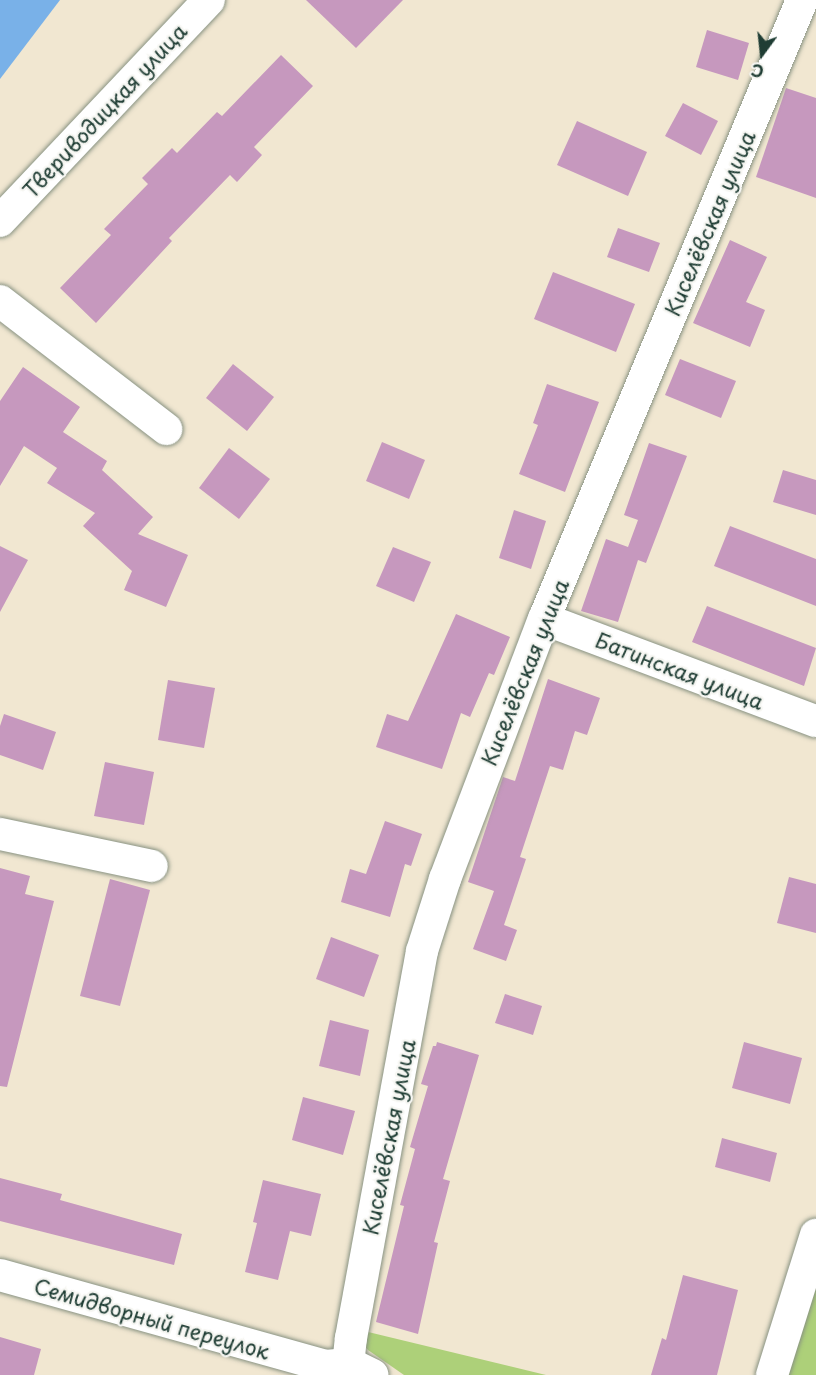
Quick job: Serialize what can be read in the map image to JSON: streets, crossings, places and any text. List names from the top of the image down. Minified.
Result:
{"streets":{"street":["Твериводицкая улица","Киселёвская улица","Батинская улица","Семидворный переулок"]},"crossings":[["Киселёвская улица","Батинская улица"],["Киселёвская улица","Семидворный переулок"]],"north":"bottom"}
